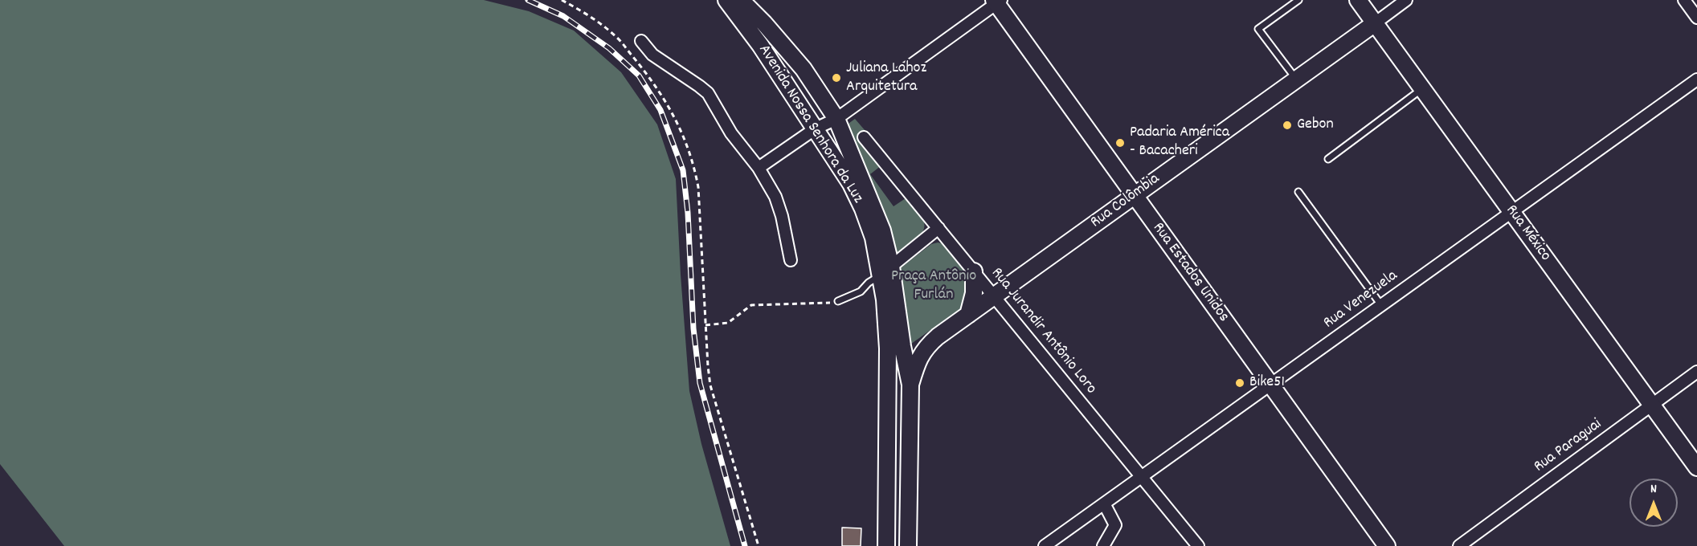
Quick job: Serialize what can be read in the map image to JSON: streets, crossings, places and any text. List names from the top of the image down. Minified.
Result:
{"streets":{"main road":["Avenida Nossa Senhora da Luz","Rua Colômbia","Rua México","Rua Estados Unidos"],"street":["Rua Venezuela","Rua Jurandir Antônio Loro","Rua Paraguai"]},"crossings":[["Avenida Nossa Senhora da Luz","Rua Colômbia"],["Rua Colômbia","Rua México"],["Rua Colômbia","Rua Estados Unidos"],["Rua Colômbia","Rua Jurandir Antônio Loro"],["Rua México","Rua Venezuela"],["Rua México","Rua Paraguai"],["Rua Estados Unidos","Rua Venezuela"],["Rua Venezuela","Rua Jurandir Antônio Loro"]],"parks":["Praça Antônio Furlán"],"places":["Juliana Lahoz Arquitetura","Gebon","Padaria América - Bacacheri","Bike51"],"north":"top"}
